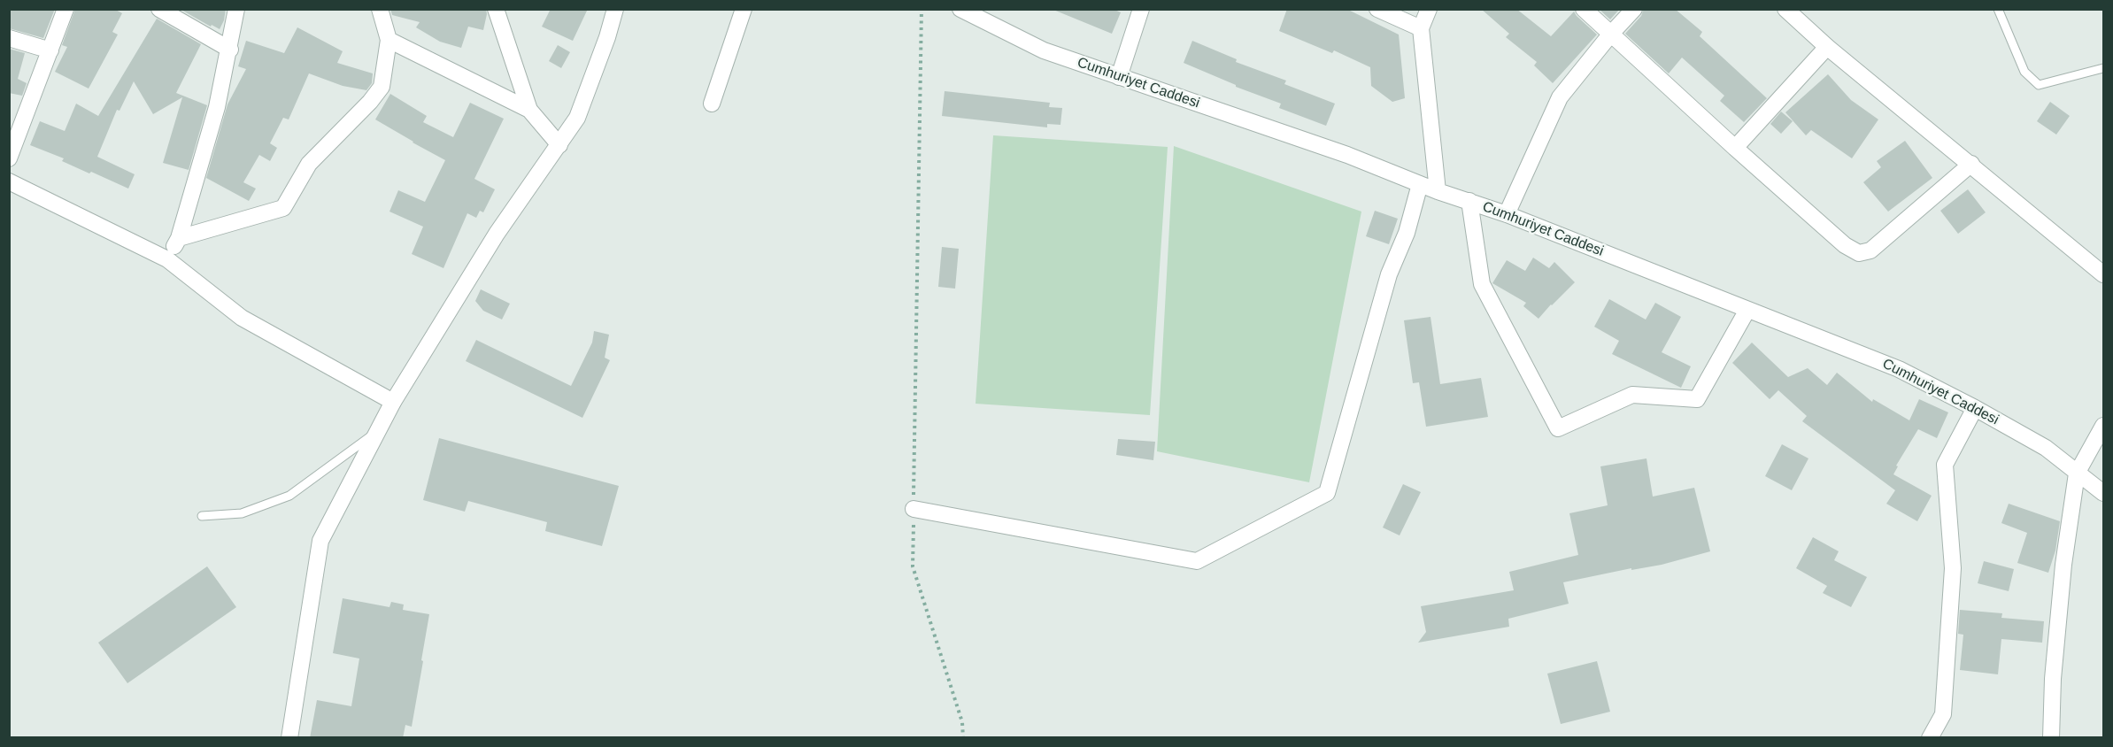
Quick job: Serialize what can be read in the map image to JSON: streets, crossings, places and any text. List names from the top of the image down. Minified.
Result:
{"streets":{"street":["Cumhuriyet Caddesi"]}}
